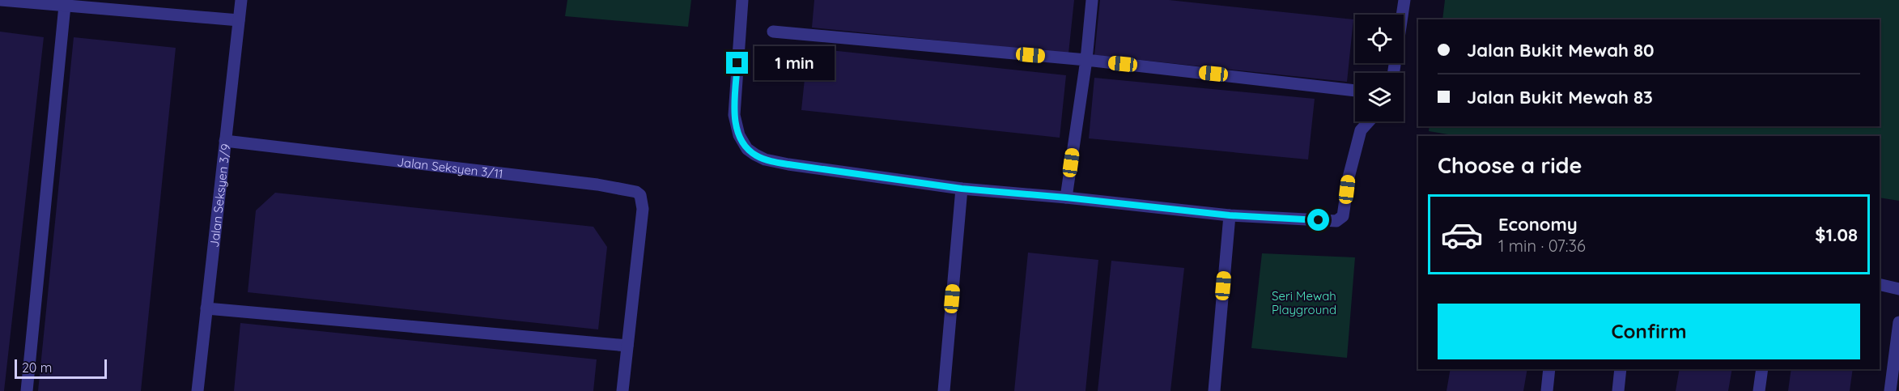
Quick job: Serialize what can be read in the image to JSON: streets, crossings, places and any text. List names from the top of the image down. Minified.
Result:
{"streets":{"street":["Jalan Seksyen 3/11","Jalan Seksyen 3/9"]},"crossings":[["Jalan Seksyen 3/11","Jalan Seksyen 3/9"]],"parks":["Seri Mewah Playground"],"scale_bar":"20 m","page":{"banner":["Jalan Bukit Mewah 80","Jalan Bukit Mewah 83"],"bubble":"1 min","heading":"Choose a ride","list":[{"name":"Economy","note":"1 min · 07:36","value":"$1.08"}],"buttons":"Confirm","scale":"20 m"}}
